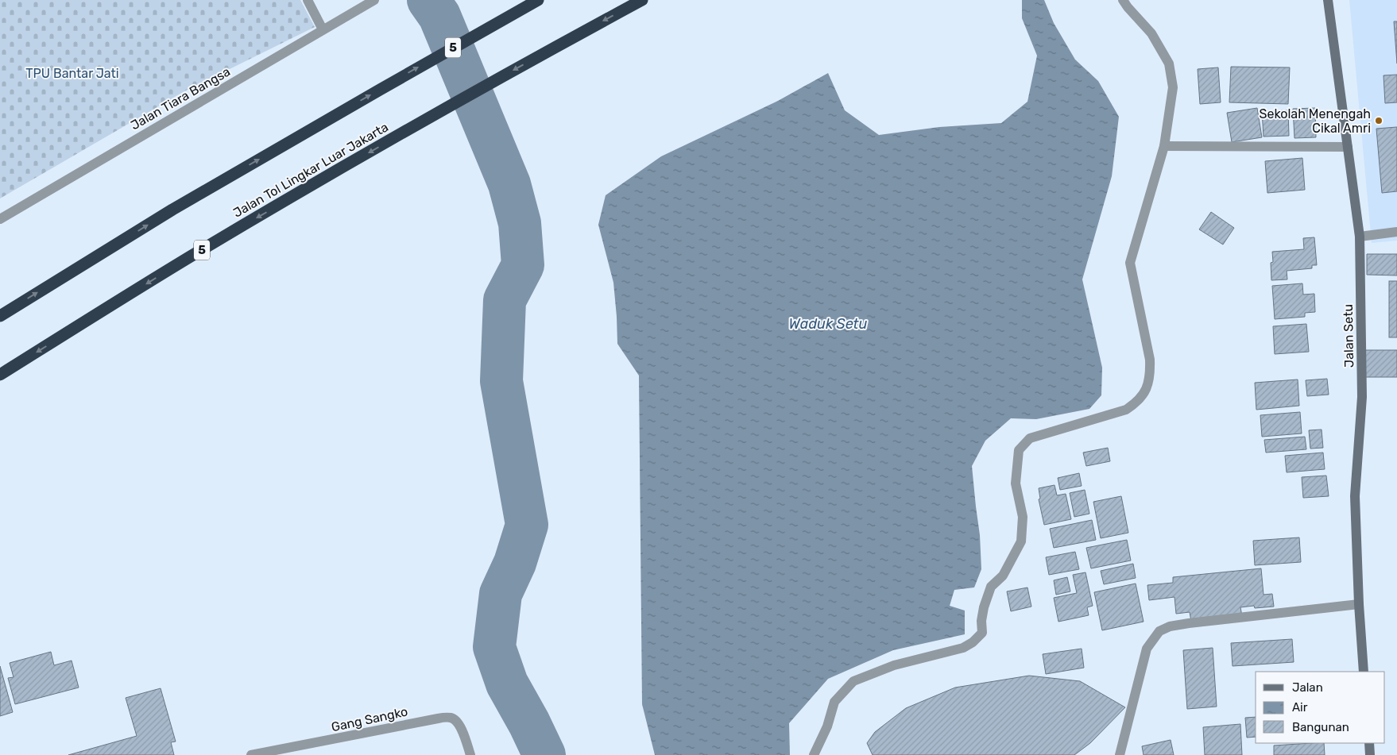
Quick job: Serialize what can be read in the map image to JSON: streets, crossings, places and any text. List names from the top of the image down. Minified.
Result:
{"streets":{"highway":["5","Jalan Tol Lingkar Luar Jakarta"],"main road":["Jalan Setu"],"street":["Jalan Tiara Bangsa","Gang Sangko"]},"water":["Waduk Setu"],"parks":["TPU Bantar Jati"],"places":["Sekolah Menengah Cikal Amri"],"legend":["Jalan","Air","Bangunan"]}
